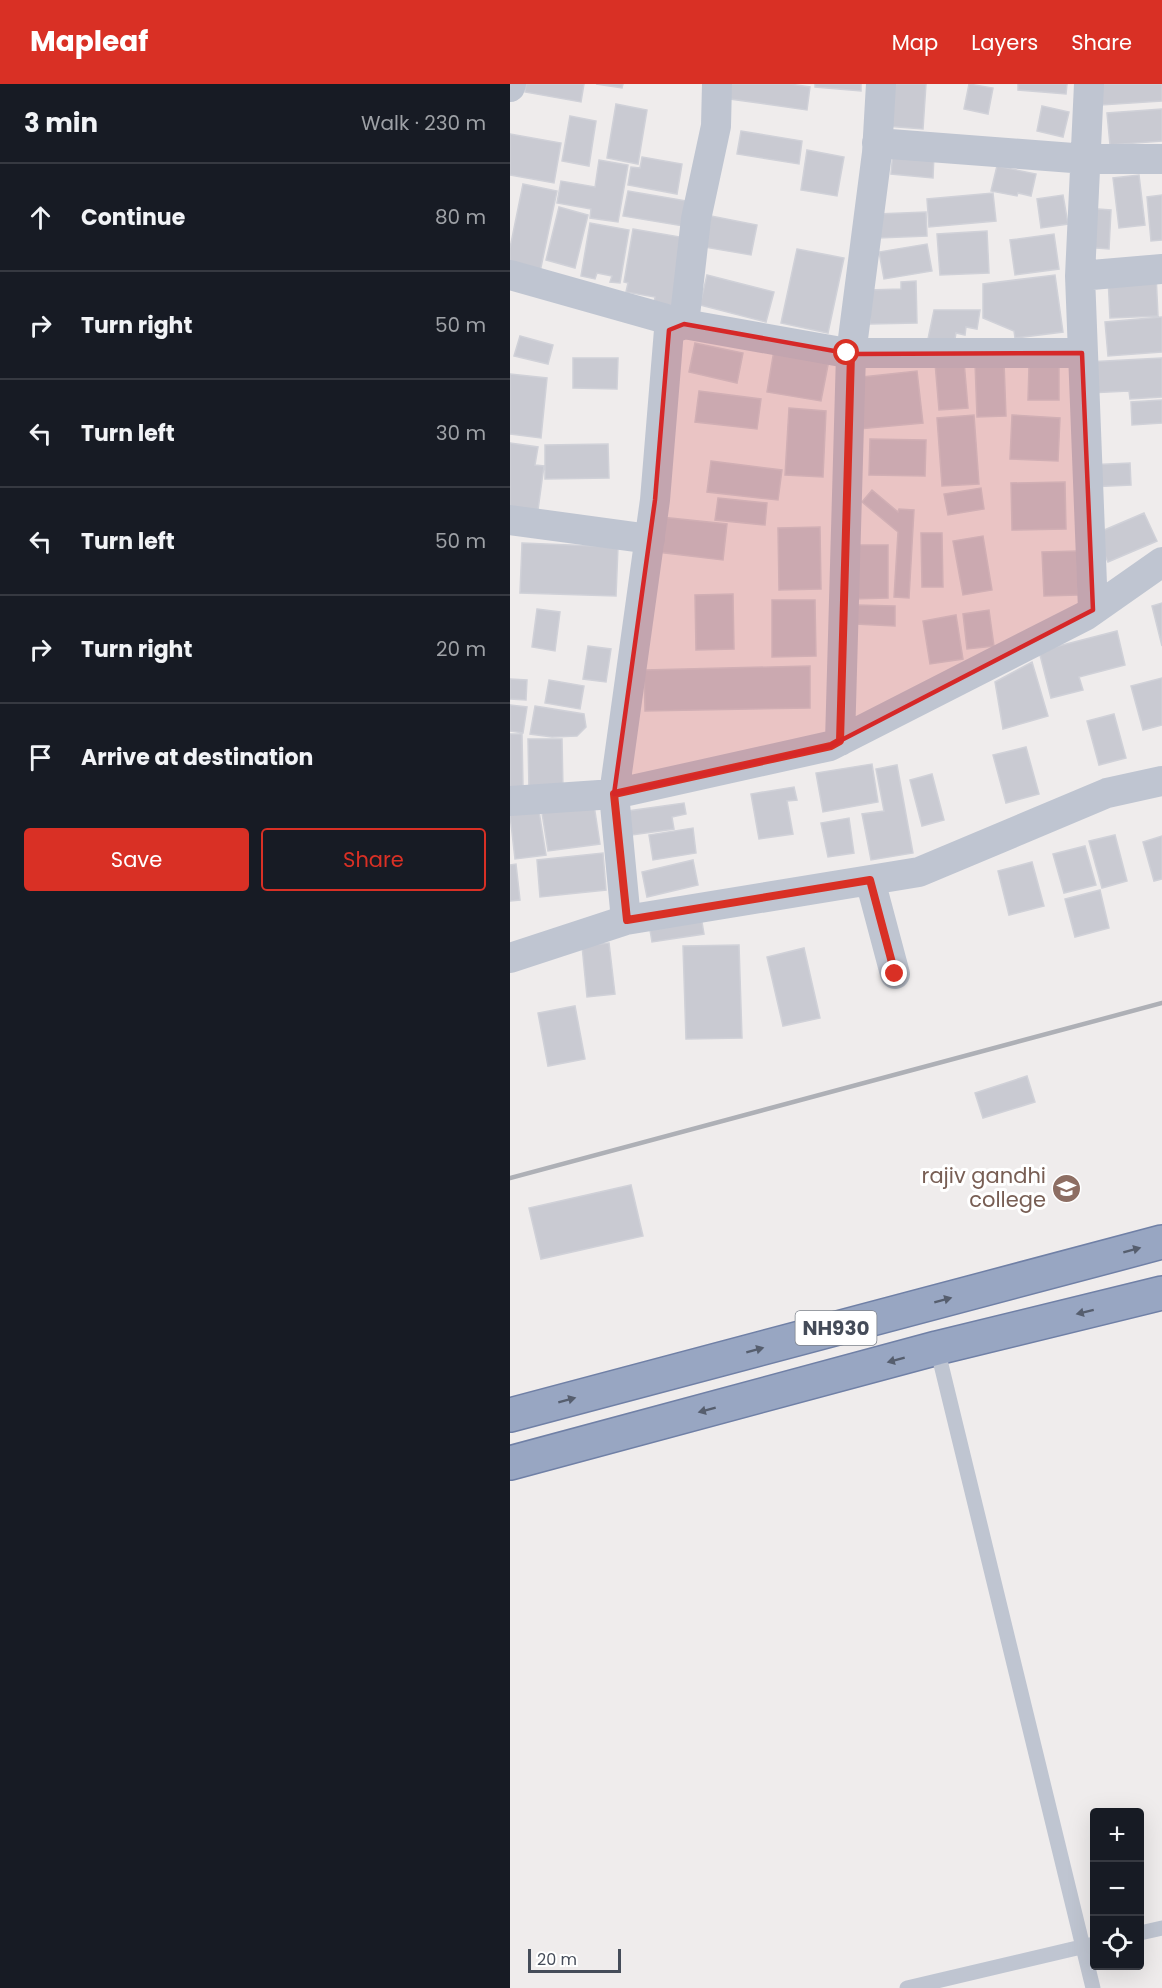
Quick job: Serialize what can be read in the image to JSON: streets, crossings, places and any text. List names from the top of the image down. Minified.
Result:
{"streets":{"highway":["NH930"]},"places":{"school or university":["rajiv gandhi college"]},"scale_bar":"20 m","page":{"header":"Mapleaf","nav":["Map","Layers","Share"],"heading":["3 min","Walk · 230 m"],"list":[["Continue","80 m"],["Turn right","50 m"],["Turn left","30 m"],["Turn left","50 m"],["Turn right","20 m"],"Arrive at destination"],"buttons":["Save","Share"],"map_buttons":["+","−"],"scale":"20 m"}}
